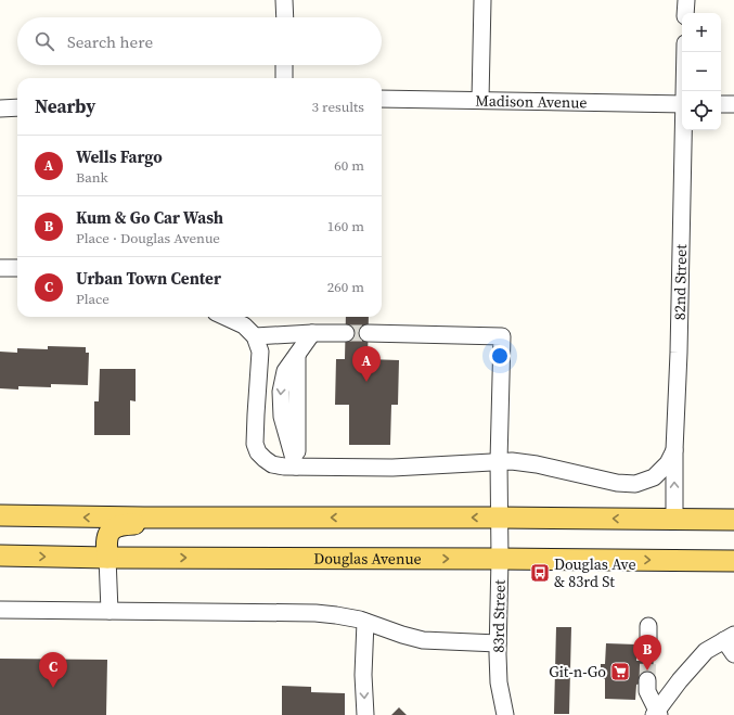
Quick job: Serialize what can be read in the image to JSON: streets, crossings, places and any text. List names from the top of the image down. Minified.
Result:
{"streets":{"main road":["Douglas Avenue"],"street":["Madison Avenue","82nd Street","83rd Street"]},"crossings":[["Douglas Avenue","83rd Street"]],"places":{"bus stop":["Douglas Ave & 83rd St"],"supermarket":["Git-n-Go"]},"page":{"map_buttons":["+","−"],"search":"Search here","heading":["Nearby","3 results"],"list":[{"mark":"A","name":"Wells Fargo","note":"Bank","value":"60 m"},{"mark":"B","name":"Kum & Go Car Wash","note":"Place · Douglas Avenue","value":"160 m"},{"mark":"C","name":"Urban Town Center","note":"Place","value":"260 m"}],"pins":["A","B","C"]}}
